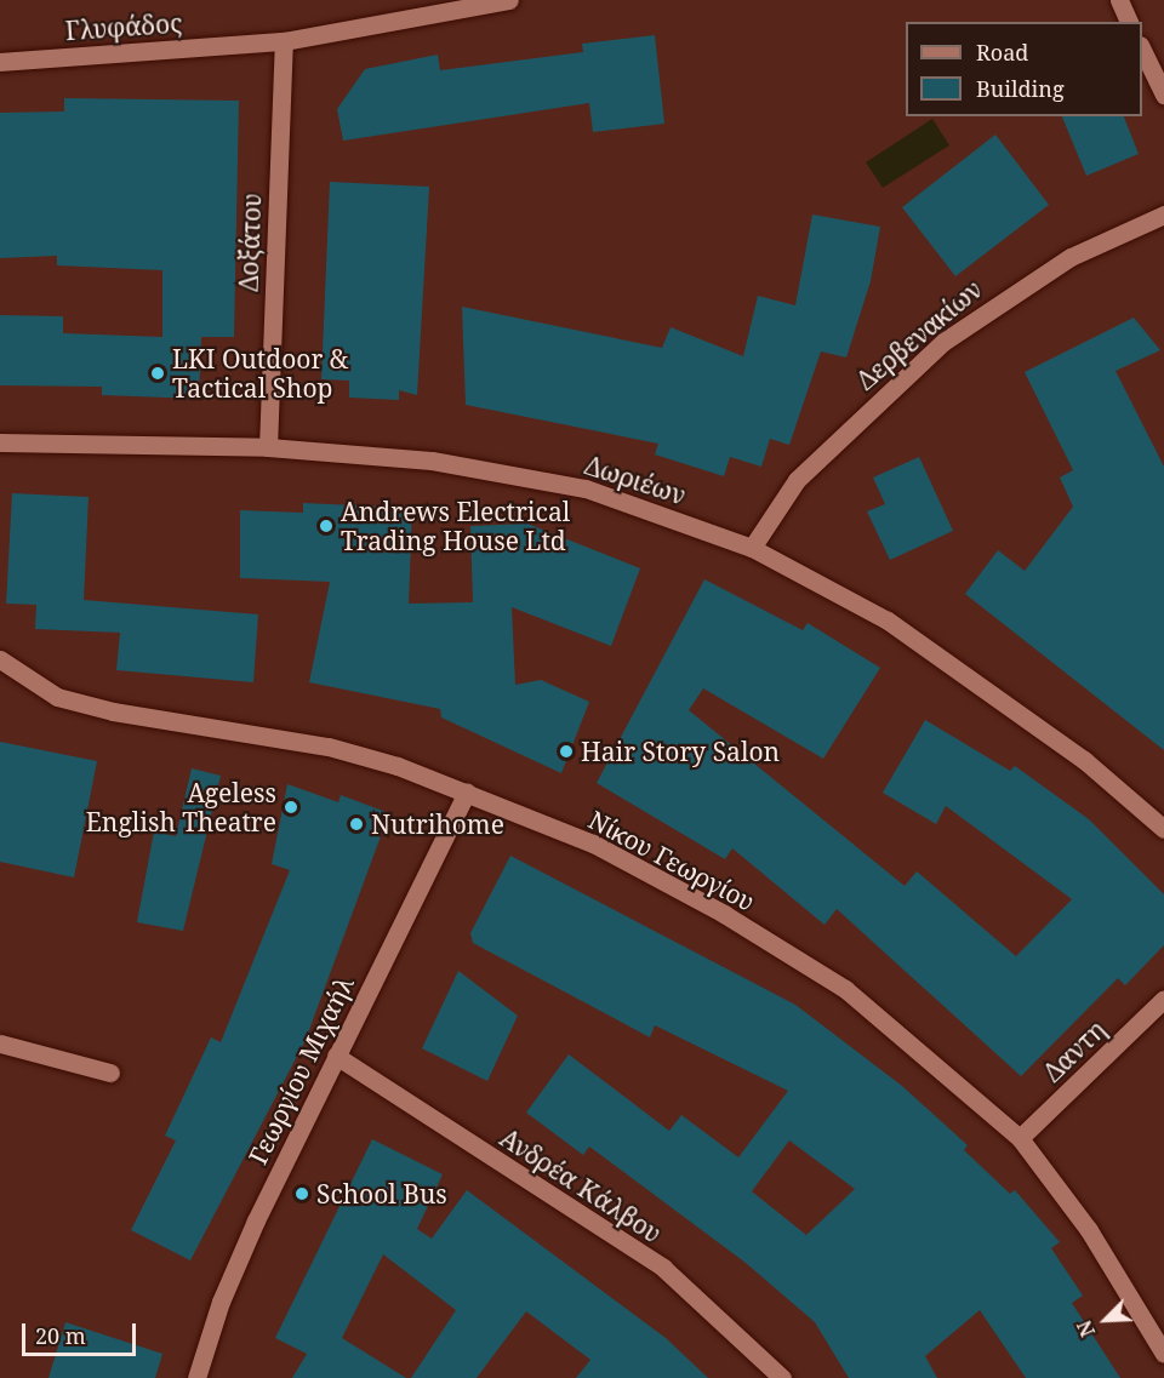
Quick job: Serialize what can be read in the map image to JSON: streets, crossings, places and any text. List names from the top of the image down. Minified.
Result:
{"streets":{"street":["Γλυφάδος","Δοξάτου","Δερβενακίων","Δωριέων","Νίκου Γεωργίου","Δαντη","Γεωργίου Μιχαήλ","Ανδρέα Κάλβου"]},"crossings":[["Γλυφάδος","Δοξάτου"],["Δοξάτου","Δωριέων"],["Δερβενακίων","Δωριέων"],["Νίκου Γεωργίου","Δαντη"],["Νίκου Γεωργίου","Γεωργίου Μιχαήλ"],["Γεωργίου Μιχαήλ","Ανδρέα Κάλβου"]],"places":["LKI Outdoor & Tactical Shop","Andrews Electrical Trading House Ltd","Hair Story Salon","Ageless English Theatre","Nutrihome","School Bus"],"legend":["Road","Building"],"scale_bar":"20 m","north":"bottom left"}
